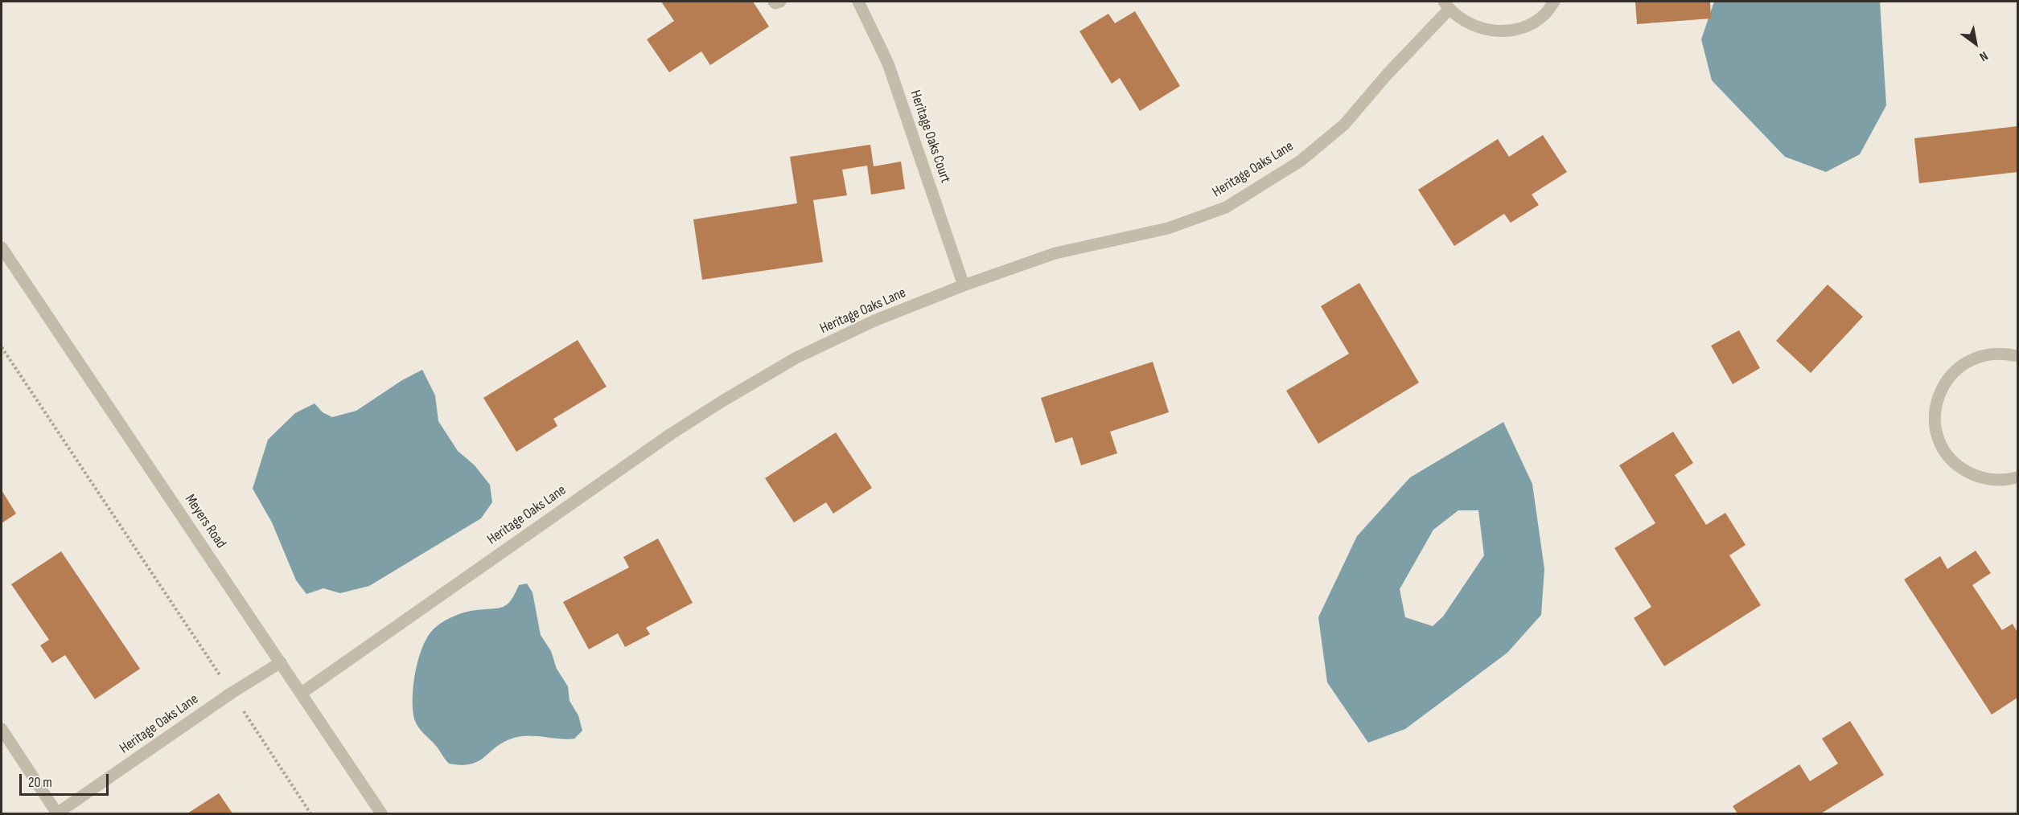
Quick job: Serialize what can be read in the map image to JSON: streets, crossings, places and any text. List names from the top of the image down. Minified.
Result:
{"streets":{"street":["Heritage Oaks Court","Heritage Oaks Lane","Meyers Road"]},"crossings":[["Heritage Oaks Court","Heritage Oaks Lane"],["Heritage Oaks Lane","Meyers Road"]],"scale_bar":"20 m","north":"bottom right"}
